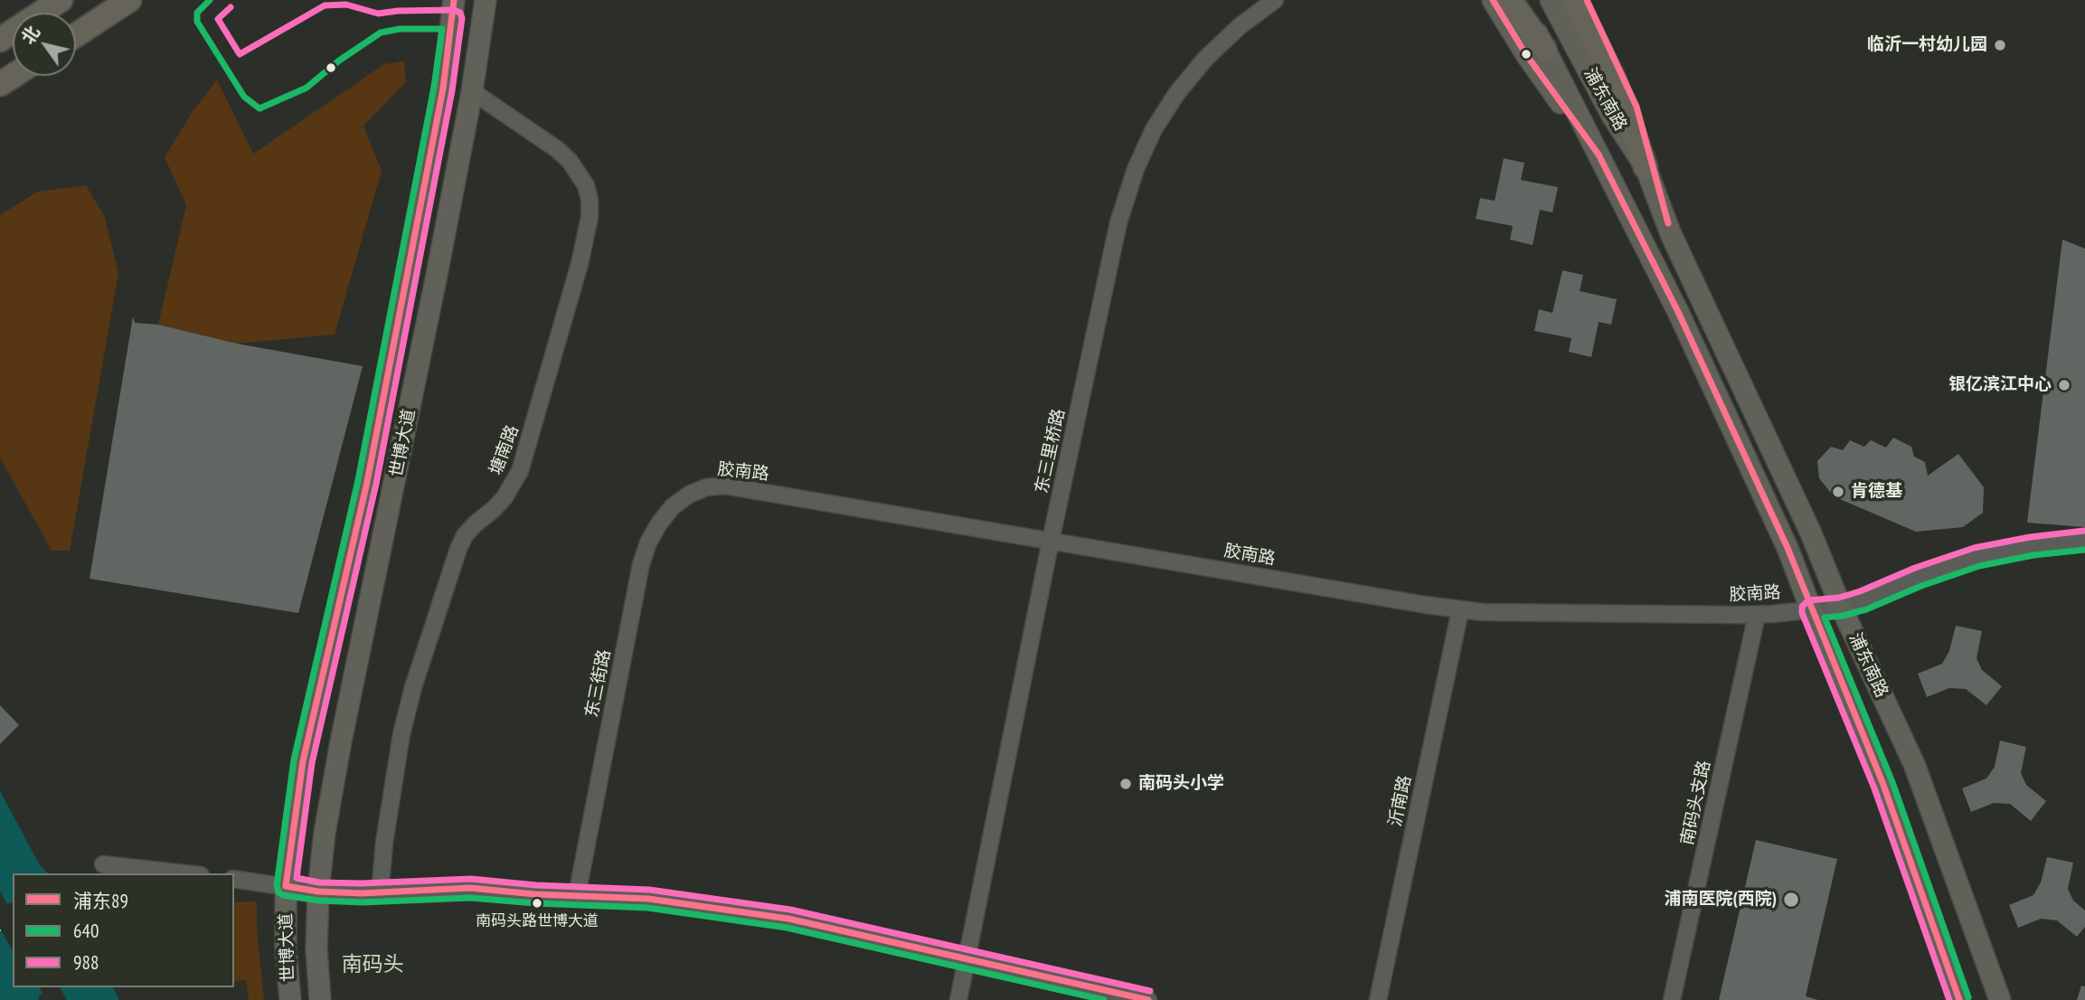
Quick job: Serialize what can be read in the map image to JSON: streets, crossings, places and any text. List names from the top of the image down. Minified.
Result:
{"streets":{"main road":["浦东南路","世博大道"],"street":["塘南路","东三里桥路","胶南路","东三街路","沂南路","南码头支路"]},"crossings":[["浦东南路","胶南路"],["世博大道","塘南路"],["东三里桥路","胶南路"],["胶南路","东三街路"],["胶南路","沂南路"],["胶南路","南码头支路"]],"districts":["南码头"],"places":["临沂一村幼儿园","银亿滨江中心","肯德基","南码头小学","浦南医院(西院)","南码头路世博大道"],"lines":["transit line 浦东89","transit line 640","transit line 988"],"legend":["浦东89","640","988"],"north":"top left"}
